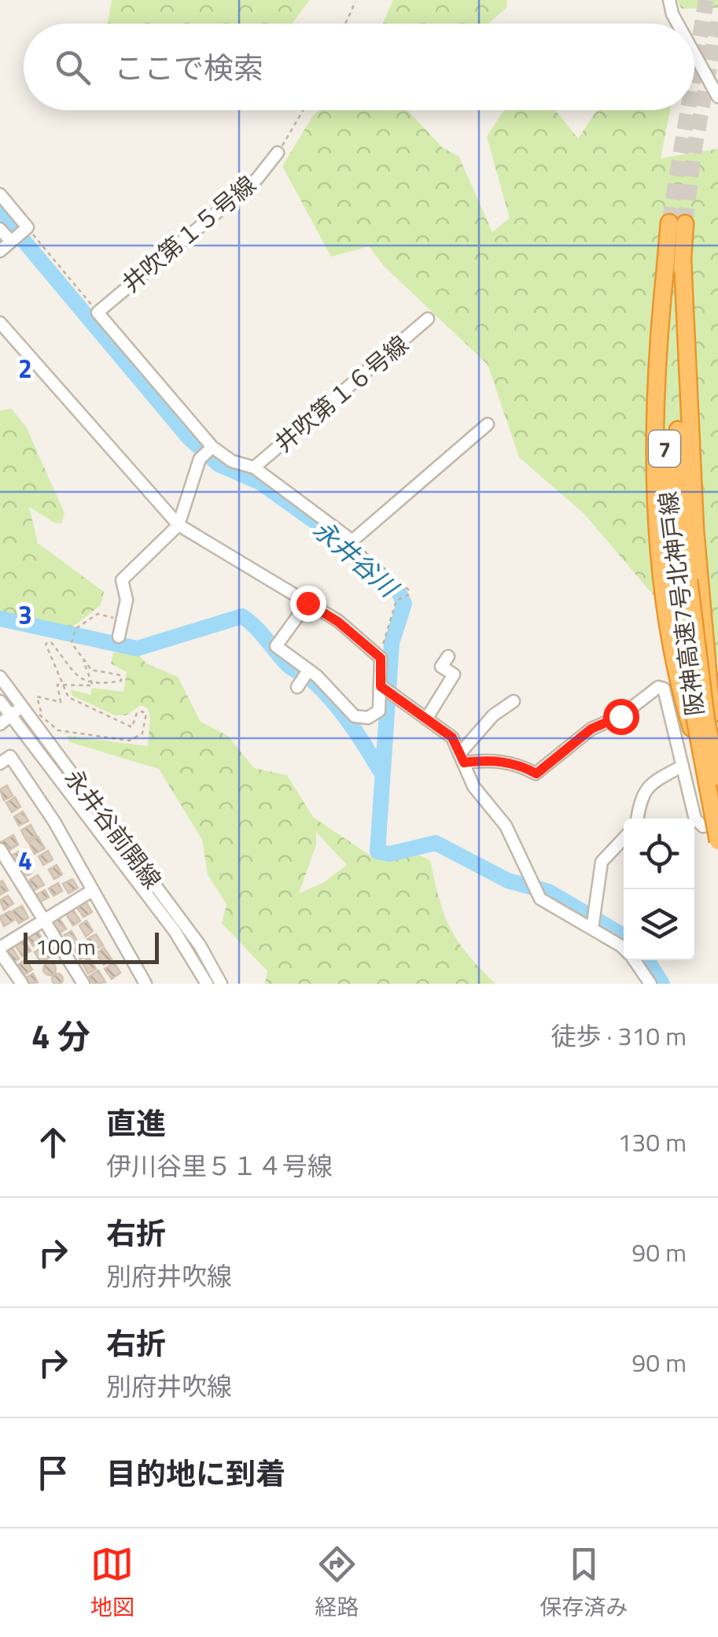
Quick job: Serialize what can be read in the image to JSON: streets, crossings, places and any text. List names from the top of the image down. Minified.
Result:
{"streets":{"highway":["7","阪神高速7号北神戸線"],"street":["井吹第１５号線","井吹第１６号線","永井谷前開線"]},"crossings":[["井吹第１５号線","井吹第１６号線"]],"water":["永井谷川"],"scale_bar":"100 m","page":{"search":"ここで検索","scale":"100 m","heading":["4 分","徒歩 · 310 m"],"list":[["直進","伊川谷里５１４号線","130 m"],["右折","別府井吹線","90 m"],["右折","別府井吹線","90 m"],"目的地に到着"],"nav":["地図","経路","保存済み"]},"grid":{"rows":["2","3","4"]}}
